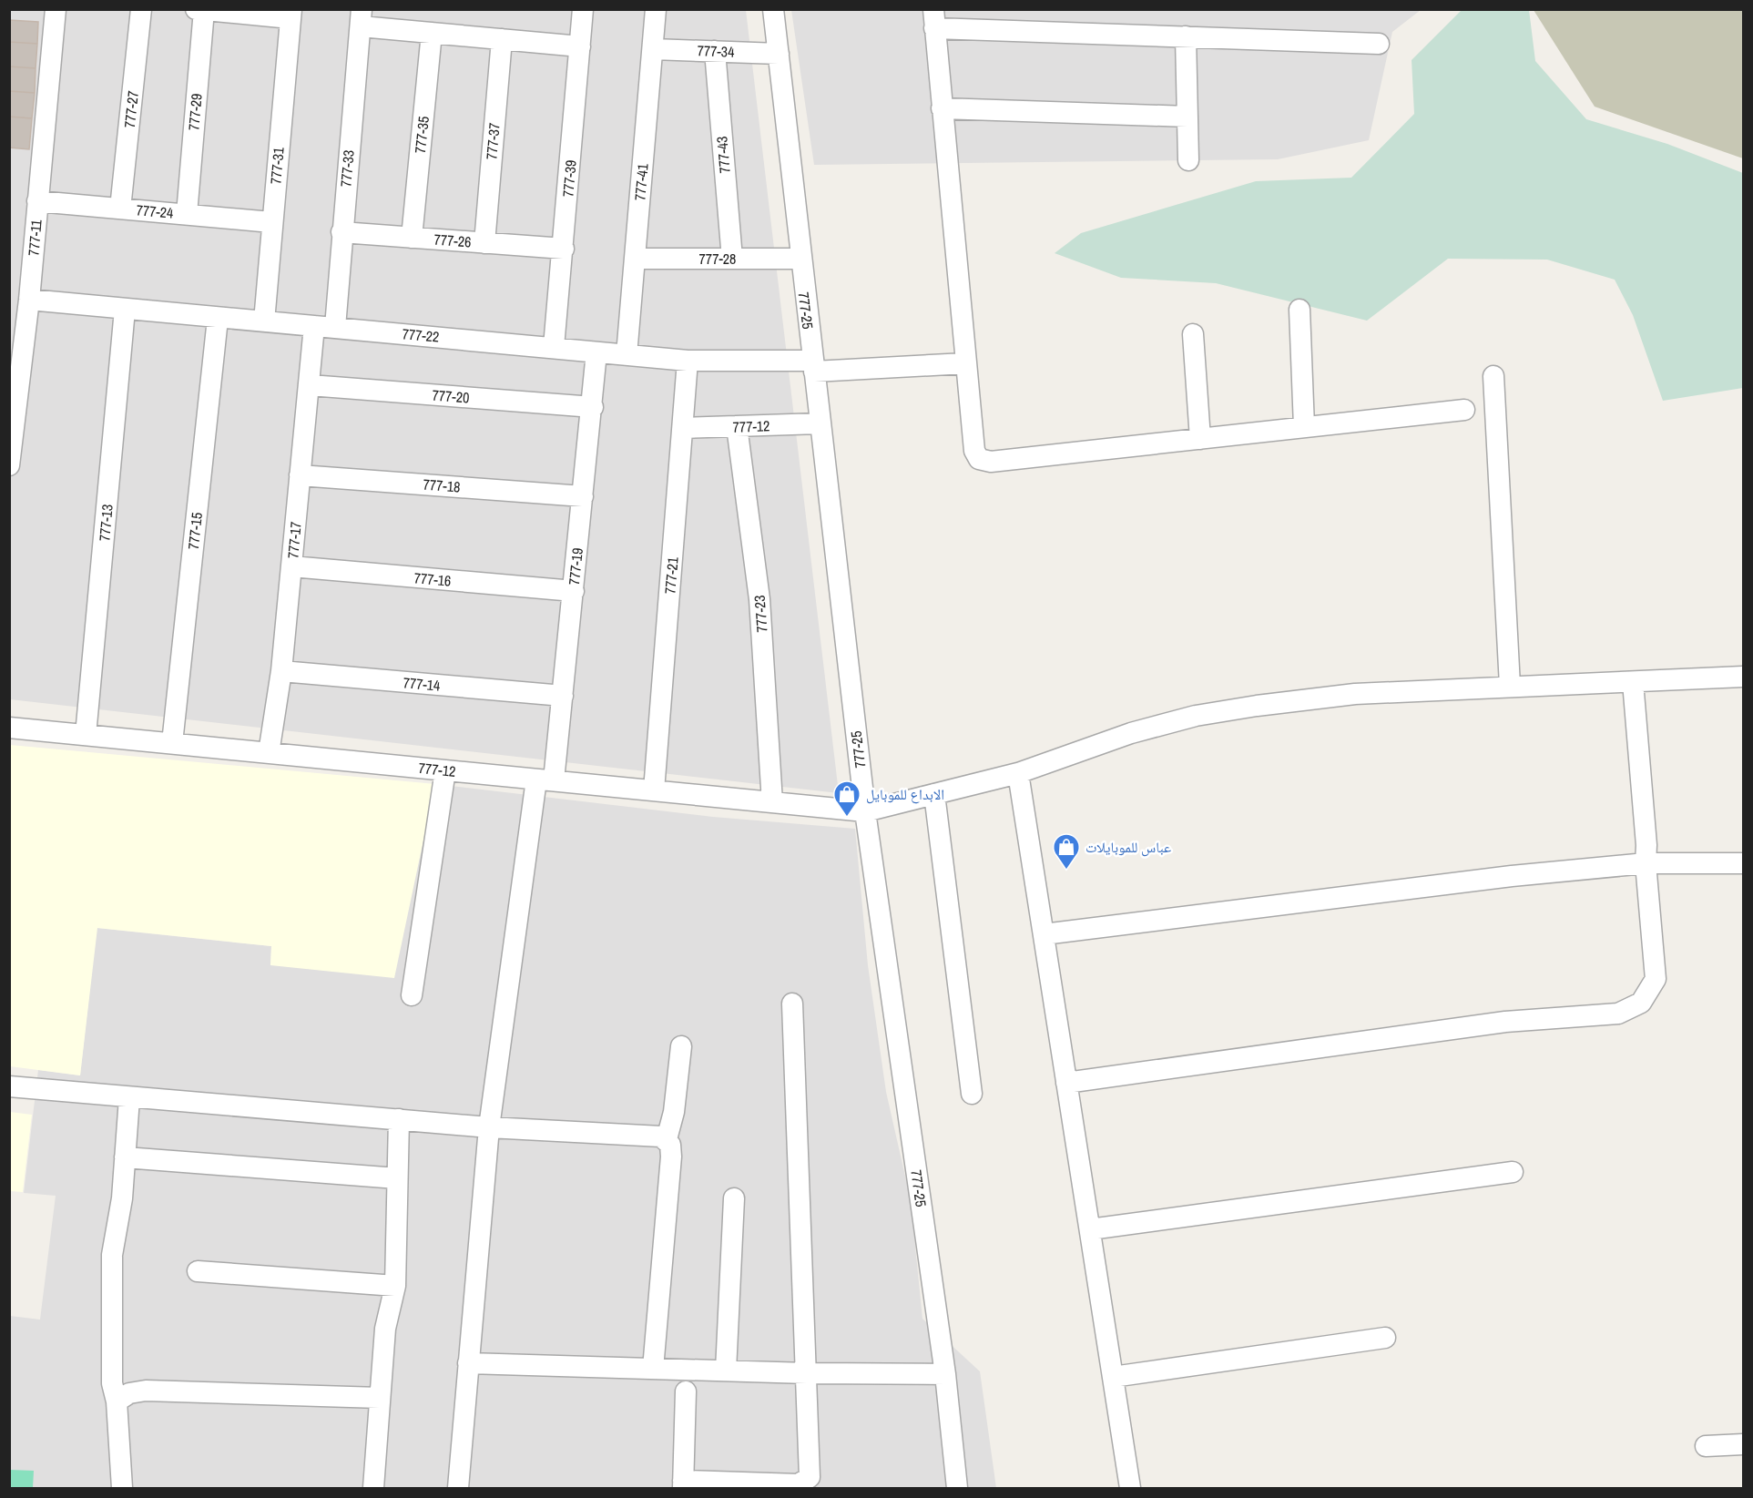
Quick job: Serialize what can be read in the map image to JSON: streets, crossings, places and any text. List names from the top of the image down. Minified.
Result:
{"streets":{"street":["777-34","777-27","777-29","777-35","777-37","777-43","777-31","777-33","777-39","777-41","777-24","777-11","777-26","777-28","777-25","777-22","777-20","777-12","777-18","777-13","777-15","777-17","777-19","777-21","777-16","777-23","777-14"]},"crossings":[["777-34","777-43"],["777-34","777-41"],["777-34","777-25"],["777-27","777-24"],["777-29","777-24"],["777-35","777-26"],["777-37","777-26"],["777-43","777-28"],["777-31","777-24"],["777-31","777-22"],["777-33","777-26"],["777-33","777-22"],["777-33","777-17"],["777-39","777-26"],["777-39","777-22"],["777-41","777-28"],["777-41","777-22"],["777-24","777-11"],["777-11","777-22"],["777-28","777-25"],["777-25","777-22"],["777-25","777-12"],["777-22","777-13"],["777-22","777-15"],["777-22","777-17"],["777-22","777-19"],["777-22","777-21"],["777-20","777-17"],["777-20","777-19"],["777-12","777-13"],["777-12","777-15"],["777-12","777-17"],["777-12","777-19"],["777-12","777-21"],["777-12","777-23"],["777-18","777-17"],["777-18","777-19"],["777-17","777-16"],["777-17","777-14"],["777-19","777-16"],["777-19","777-14"]],"places":{"shop":["الابداع للموبايل","عباس للموبايلات"]}}
